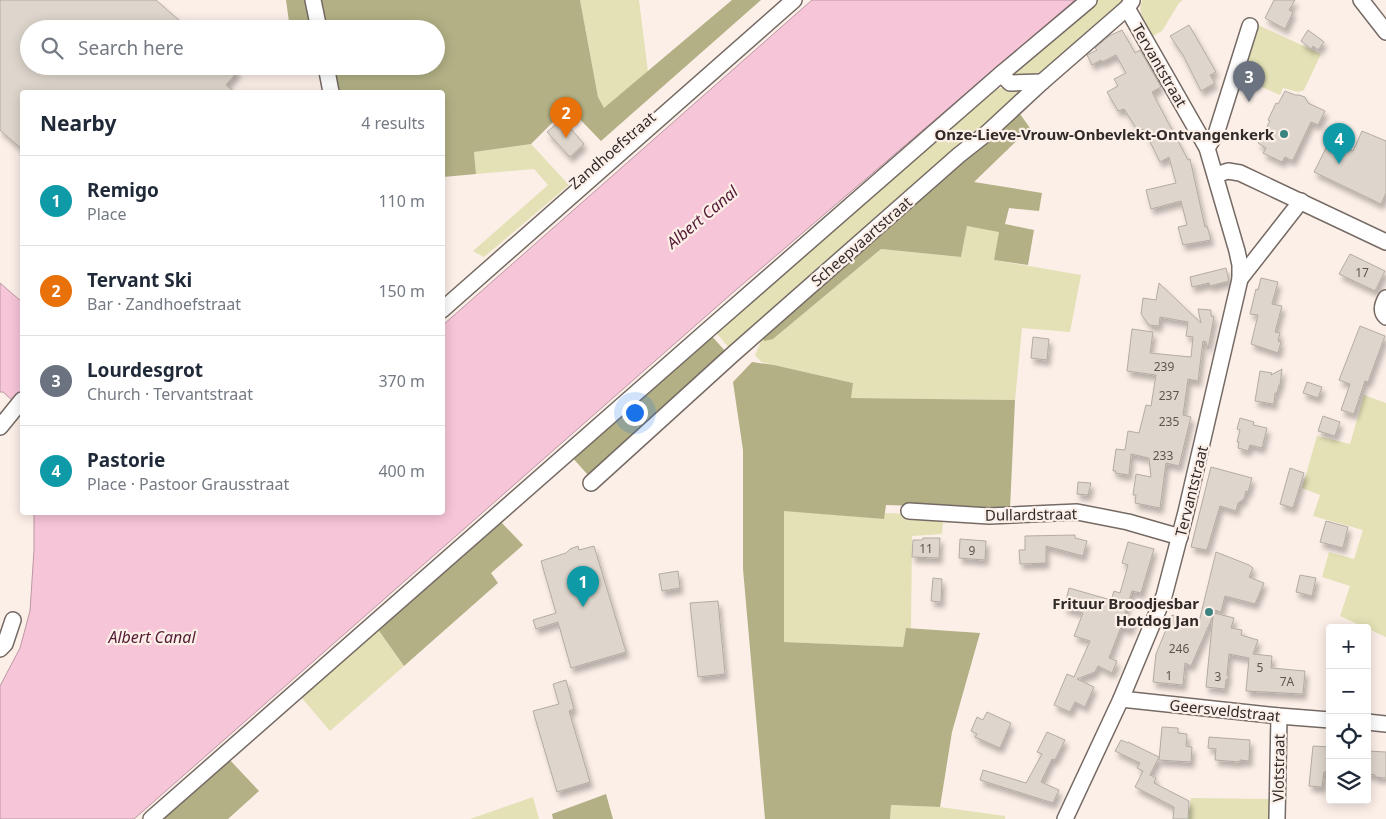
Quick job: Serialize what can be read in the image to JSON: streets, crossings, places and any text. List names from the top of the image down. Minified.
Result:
{"streets":{"street":["Tervantstraat","Zandhoefstraat","Scheepvaartstraat","Dullardstraat","Geersveldstraat","Vlotstraat"]},"crossings":[["Tervantstraat","Scheepvaartstraat"],["Tervantstraat","Dullardstraat"],["Tervantstraat","Geersveldstraat"],["Geersveldstraat","Vlotstraat"]],"water":["Albert Canal"],"places":["Onze-Lieve-Vrouw-Onbevlekt-Ontvangenkerk","Frituur Broodjesbar Hotdog Jan"],"house_numbers":["17","239","237","235","233","11","9","246","5","1","3","7A"],"page":{"search":"Search here","pins":["3","2","4","1"],"heading":["Nearby","4 results"],"list":[{"mark":"1","name":"Remigo","note":"Place","value":"110 m"},{"mark":"2","name":"Tervant Ski","note":"Bar · Zandhoefstraat","value":"150 m"},{"mark":"3","name":"Lourdesgrot","note":"Church · Tervantstraat","value":"370 m"},{"mark":"4","name":"Pastorie","note":"Place · Pastoor Grausstraat","value":"400 m"}],"map_buttons":["+","−"]}}
